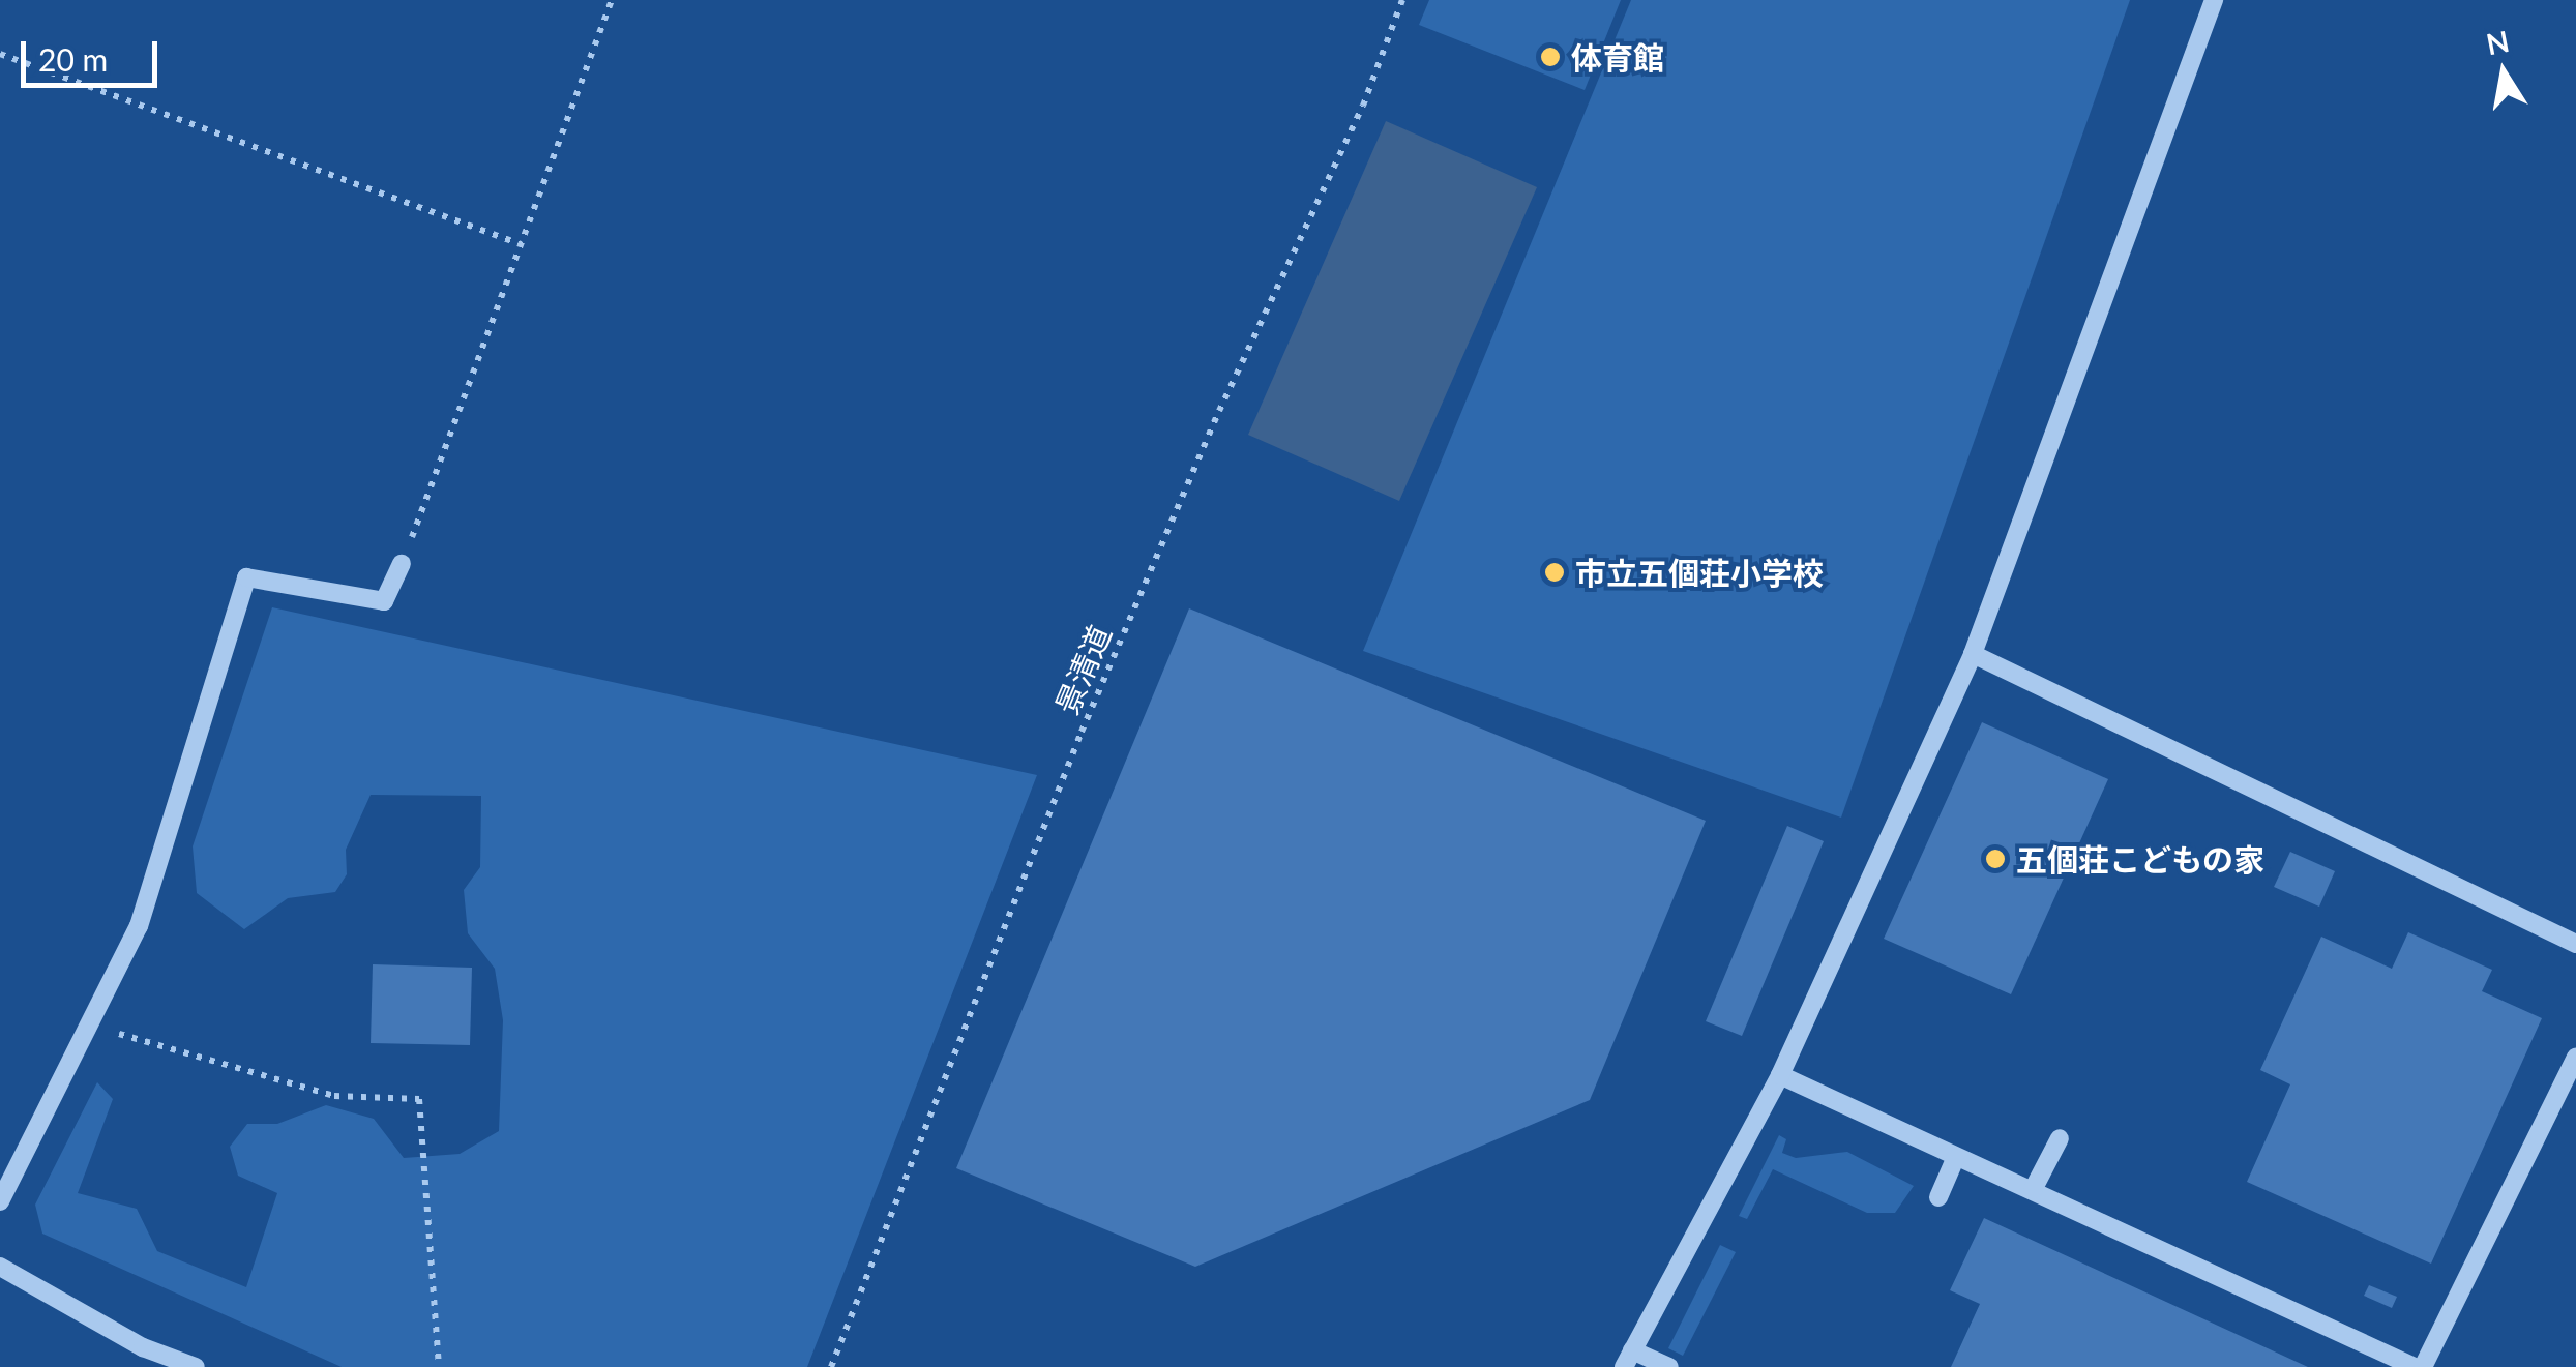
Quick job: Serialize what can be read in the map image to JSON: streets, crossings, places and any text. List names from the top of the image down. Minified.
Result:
{"streets":{"path":["景清道"]},"places":["体育館","市立五個荘小学校","五個荘こどもの家"],"scale_bar":"20 m","north":"top"}
